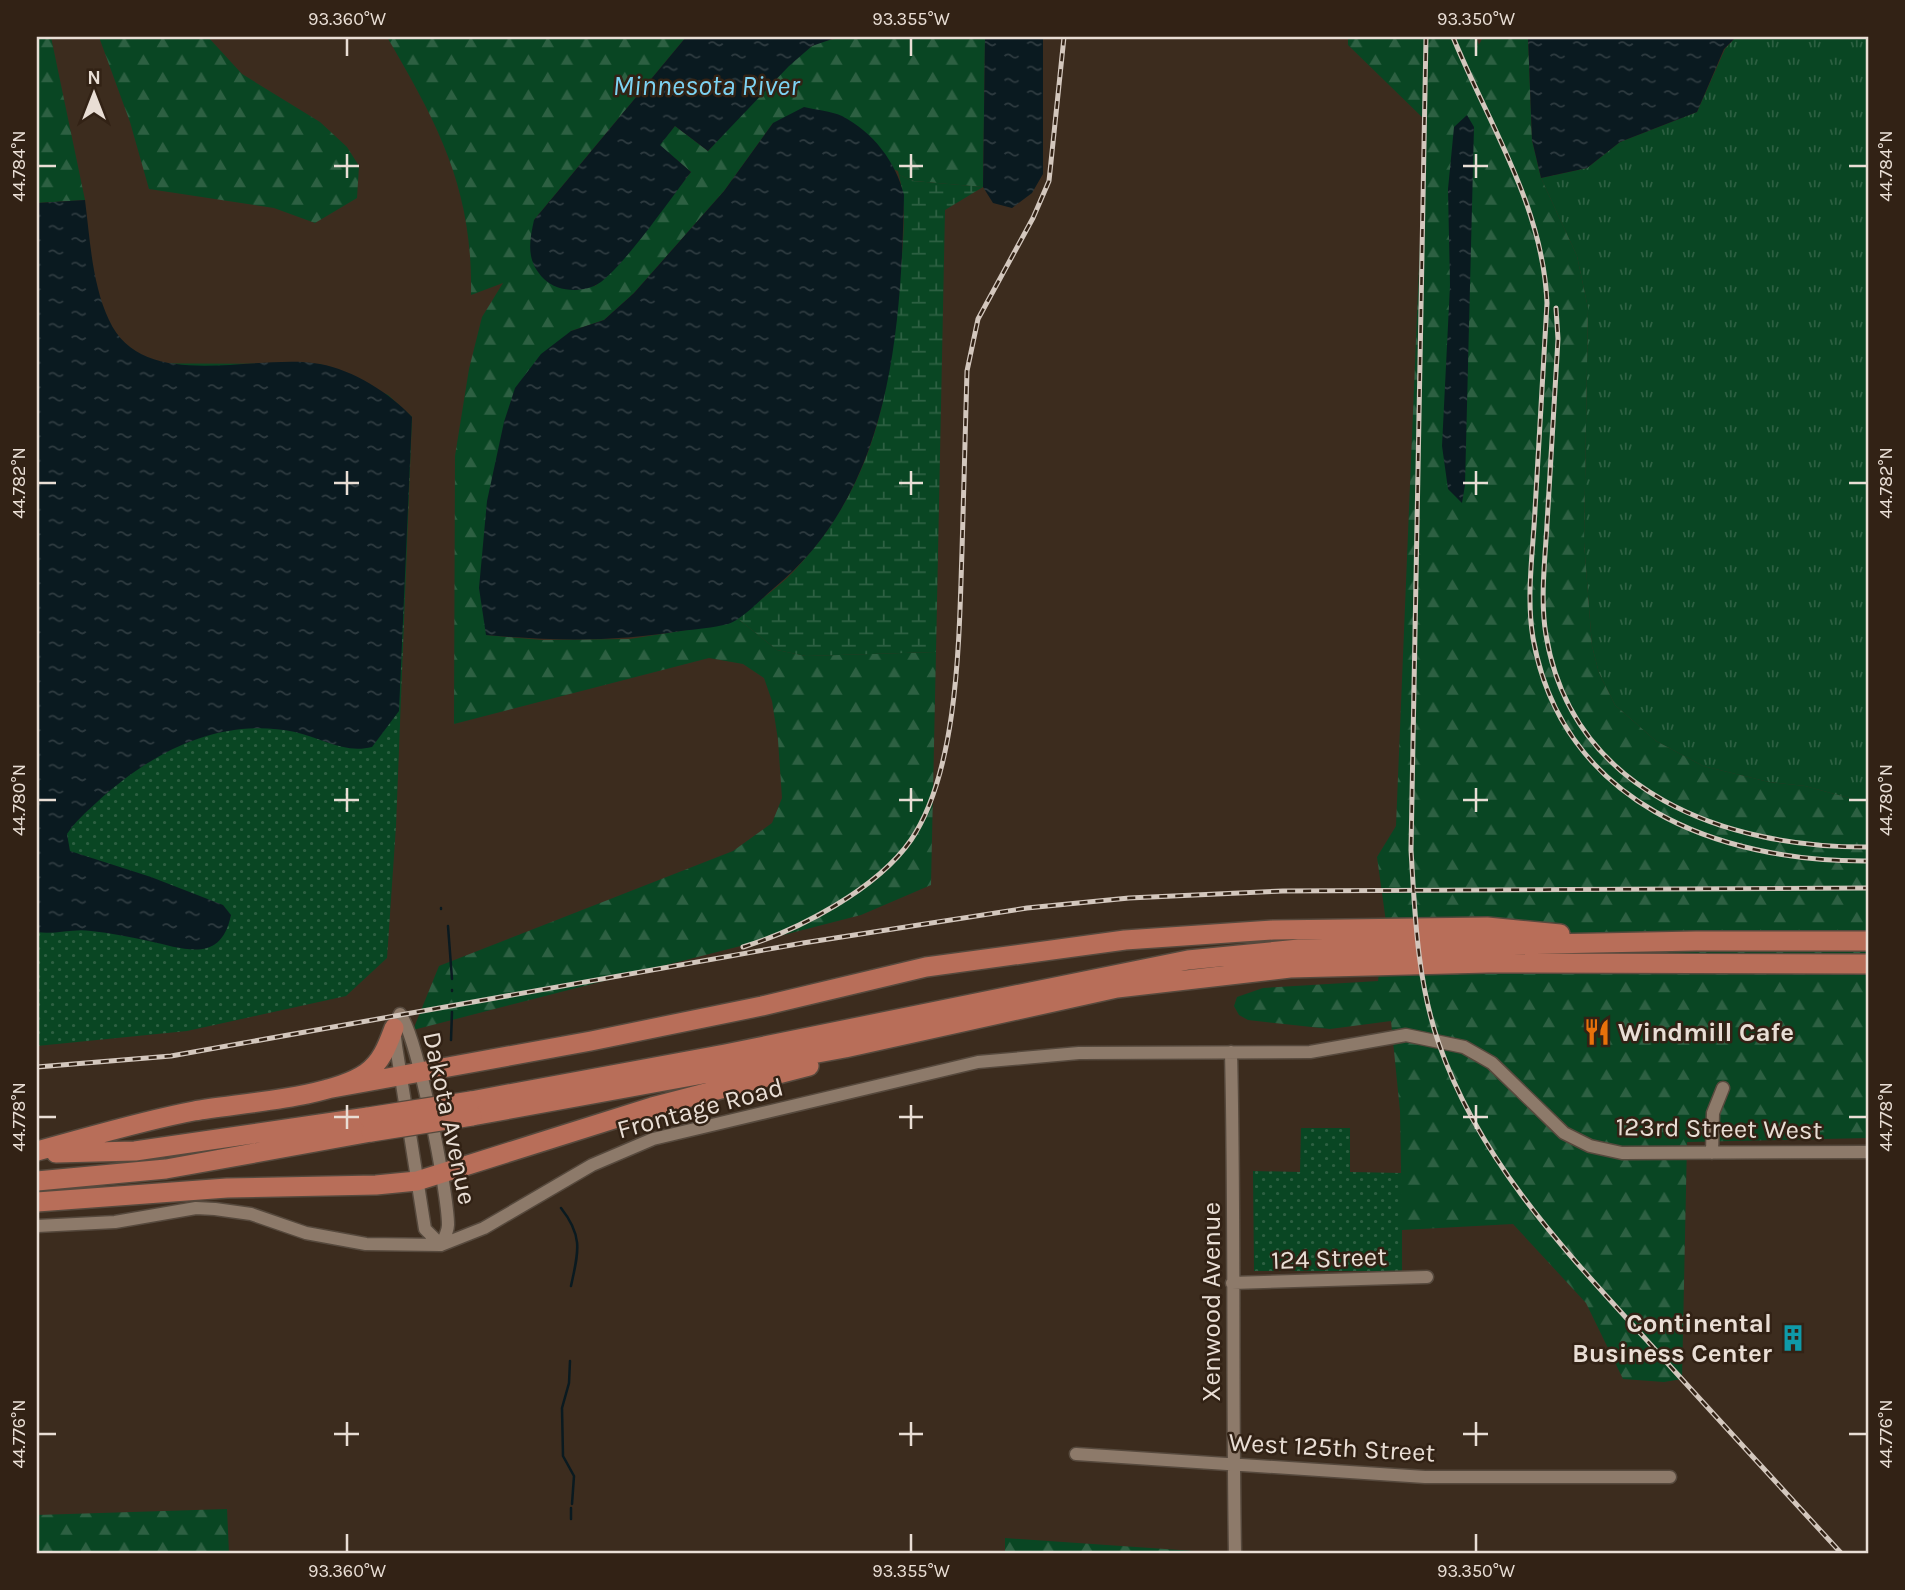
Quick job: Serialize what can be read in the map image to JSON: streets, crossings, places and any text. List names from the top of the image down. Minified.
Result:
{"streets":{"street":["Frontage Road","Dakota Avenue","123rd Street West","124 Street","Xenwood Avenue","West 125th Street"]},"crossings":[["Frontage Road","Dakota Avenue"],["Frontage Road","123rd Street West"],["Frontage Road","Xenwood Avenue"],["123rd Street West","Xenwood Avenue"],["124 Street","Xenwood Avenue"],["Xenwood Avenue","West 125th Street"]],"water":["Minnesota River"],"places":{"restaurant":["Windmill Cafe"],"building":["Continental Business Center"]},"north":"top","coordinates":["93.360°W","93.355°W","93.350°W","44.784°N","44.782°N","44.780°N","44.778°N","44.776°N"]}
